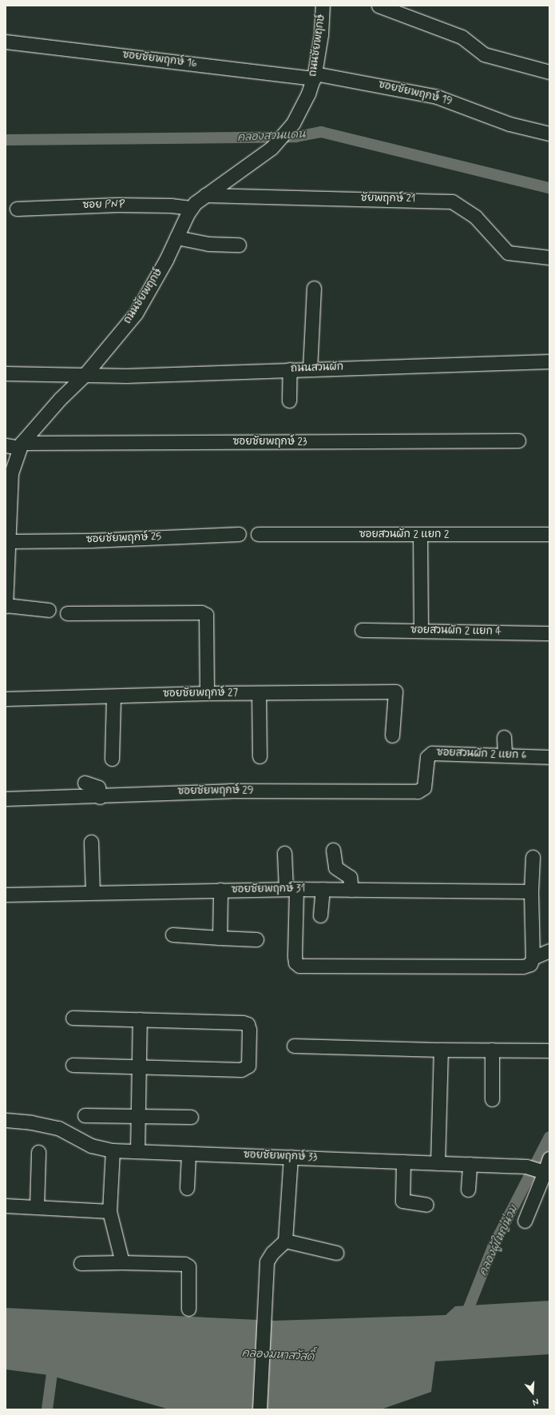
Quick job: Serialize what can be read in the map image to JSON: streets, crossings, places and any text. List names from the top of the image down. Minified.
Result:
{"streets":{"street":["ถนนชัยพฤกษ์","ซอยชัยพฤกษ์ 16","ซอยชัยพฤกษ์ 19","ชัยพฤกษ์ 21","ซอย PNP","ถนนสวนผัก","ซอยชัยพฤกษ์ 23","ซอยสวนผัก 2 แยก 2","ซอยชัยพฤกษ์ 25","ซอยสวนผัก 2 แยก 4","ซอยชัยพฤกษ์ 27","ซอยสวนผัก 2 แยก 6","ซอยชัยพฤกษ์ 29","ซอยชัยพฤกษ์ 31","ซอยชัยพฤกษ์ 33"]},"crossings":[["ถนนชัยพฤกษ์","ซอยชัยพฤกษ์ 16"],["ถนนชัยพฤกษ์","ซอยชัยพฤกษ์ 19"],["ถนนชัยพฤกษ์","ชัยพฤกษ์ 21"],["ถนนชัยพฤกษ์","ซอย PNP"],["ถนนชัยพฤกษ์","ถนนสวนผัก"],["ถนนชัยพฤกษ์","ซอยชัยพฤกษ์ 23"],["ถนนชัยพฤกษ์","ซอยชัยพฤกษ์ 25"],["ซอยชัยพฤกษ์ 16","ซอยชัยพฤกษ์ 19"],["ซอยสวนผัก 2 แยก 6","ซอยชัยพฤกษ์ 29"]],"water":["คลองสวนแดน","คลองผู้ใหญ่น่วม","คลองมหาสวัสดิ์"],"north":"bottom"}
